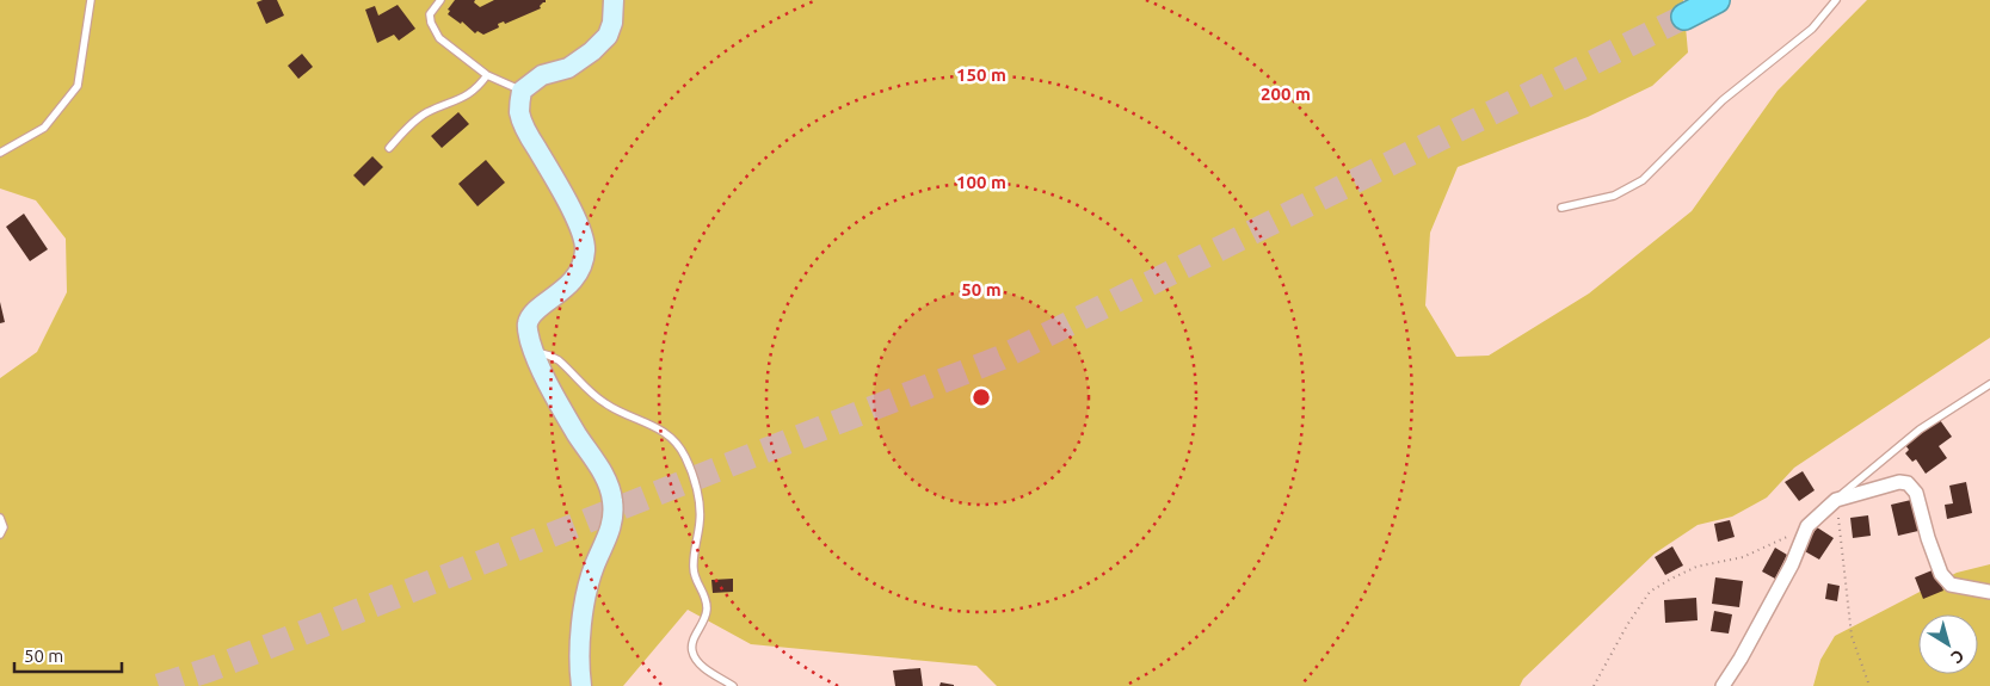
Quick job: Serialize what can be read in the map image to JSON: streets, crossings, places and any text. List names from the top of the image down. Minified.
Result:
{"scale_bar":"50 m","north":"bottom right","rings":["150 m","200 m","100 m","50 m"]}
